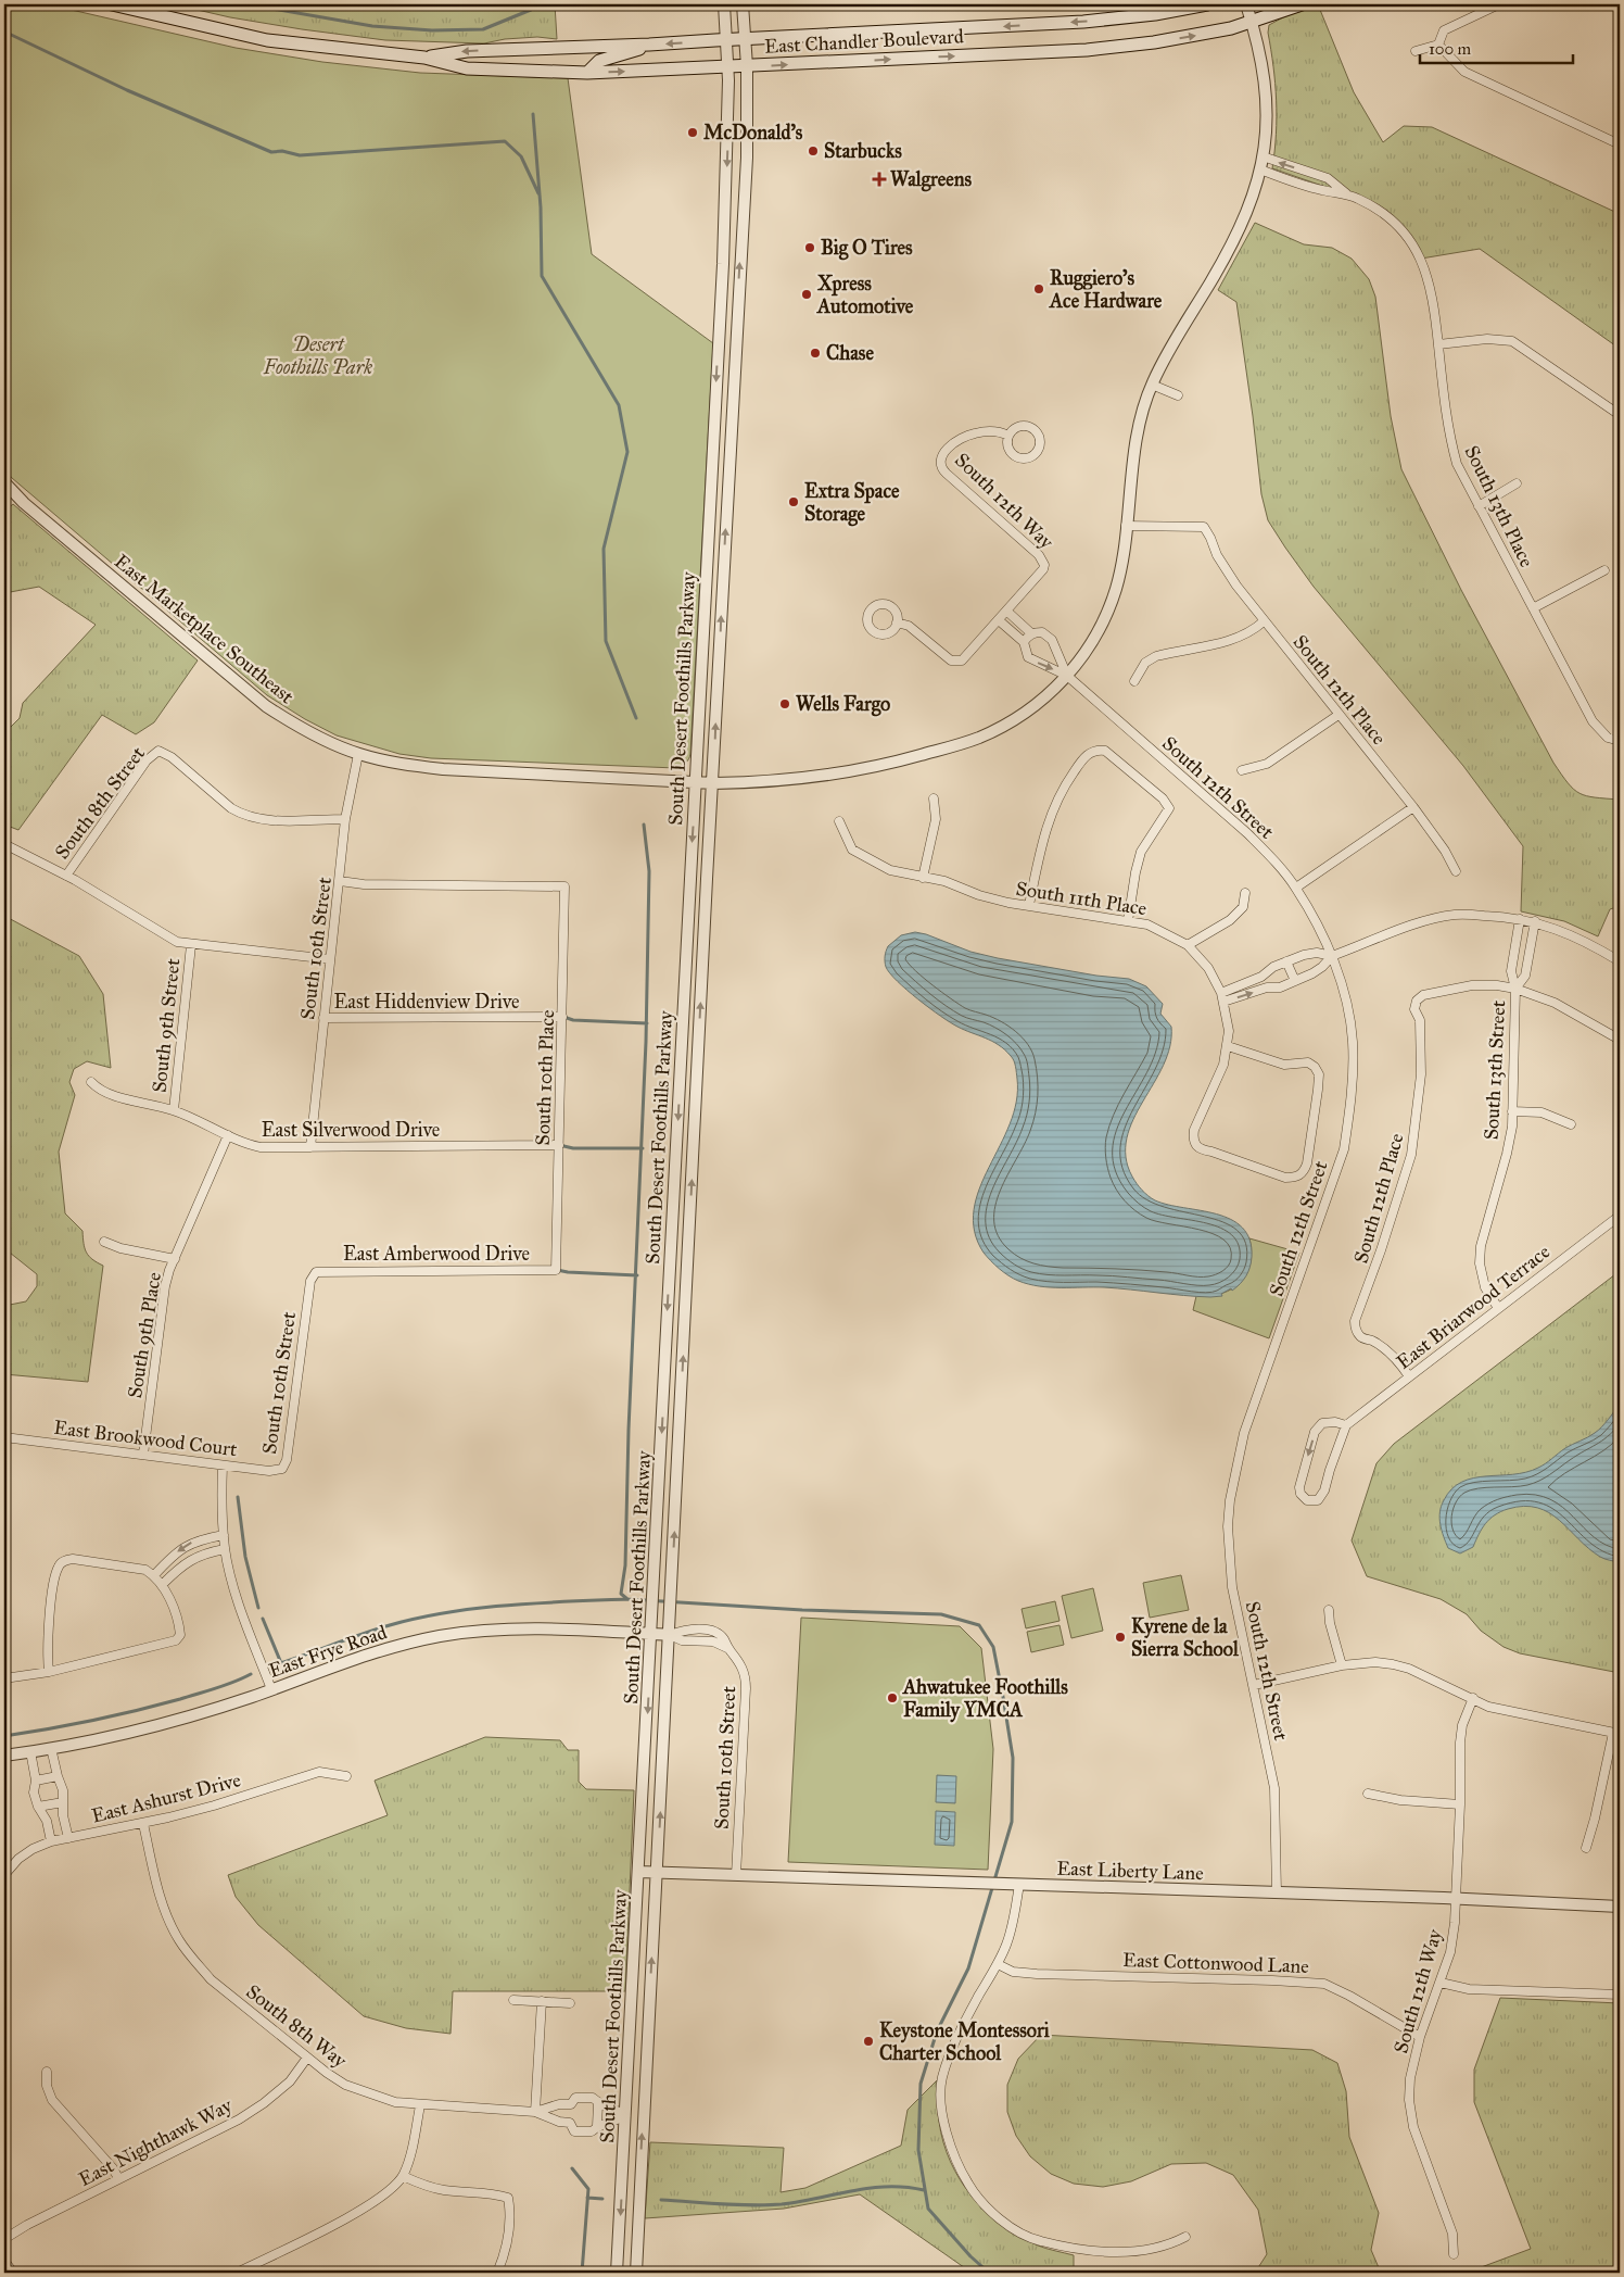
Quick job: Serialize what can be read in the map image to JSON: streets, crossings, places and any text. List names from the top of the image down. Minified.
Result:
{"streets":{"main road":["East Chandler Boulevard"],"street":["South 12th Way","South 13th Place","East Marketplace Southeast","South 12th Place","South Desert Foothills Parkway","South 12th Street","South 8th Street","South 11th Place","South 10th Street","East Hiddenview Drive","South 9th Street","South 13th Street","South 10th Place","East Silverwood Drive","East Amberwood Drive","East Briarwood Terrace","South 9th Place","East Brookwood Court","East Frye Road","East Ashurst Drive","East Liberty Lane","East Cottonwood Lane","South 8th Way","East Nighthawk Way"]},"crossings":[["East Chandler Boulevard","South Desert Foothills Parkway"],["South 12th Way","South 12th Street"],["South 12th Way","East Liberty Lane"],["South 12th Way","East Cottonwood Lane"],["East Marketplace Southeast","South Desert Foothills Parkway"],["East Marketplace Southeast","South 12th Street"],["East Marketplace Southeast","South 10th Street"],["South 12th Place","South 13th Street"],["South 12th Place","East Briarwood Terrace"],["South Desert Foothills Parkway","East Frye Road"],["South Desert Foothills Parkway","East Liberty Lane"],["South Desert Foothills Parkway","South 8th Way"],["South 12th Street","East Liberty Lane"],["South 8th Street","South 10th Street"],["South 10th Street","East Hiddenview Drive"],["South 10th Street","South 10th Place"],["South 10th Street","East Silverwood Drive"],["South 10th Street","East Amberwood Drive"],["South 10th Street","East Brookwood Court"],["South 10th Street","East Frye Road"],["South 10th Street","East Liberty Lane"],["East Hiddenview Drive","South 10th Place"],["South 9th Street","East Silverwood Drive"],["South 13th Street","East Briarwood Terrace"],["South 10th Place","East Silverwood Drive"],["South 10th Place","East Amberwood Drive"],["East Silverwood Drive","South 9th Place"],["South 9th Place","East Brookwood Court"],["East Ashurst Drive","South 8th Way"],["South 8th Way","East Nighthawk Way"]],"parks":["Desert Foothills Park"],"places":{"other":["McDonald's","Starbucks","Big O Tires","Ruggiero's Ace Hardware","Xpress Automotive","Chase","Extra Space Storage","Wells Fargo","Kyrene de la Sierra School","Ahwatukee Foothills Family YMCA","Keystone Montessori Charter School"],"health":["Walgreens"]},"scale_bar":"100 m"}
